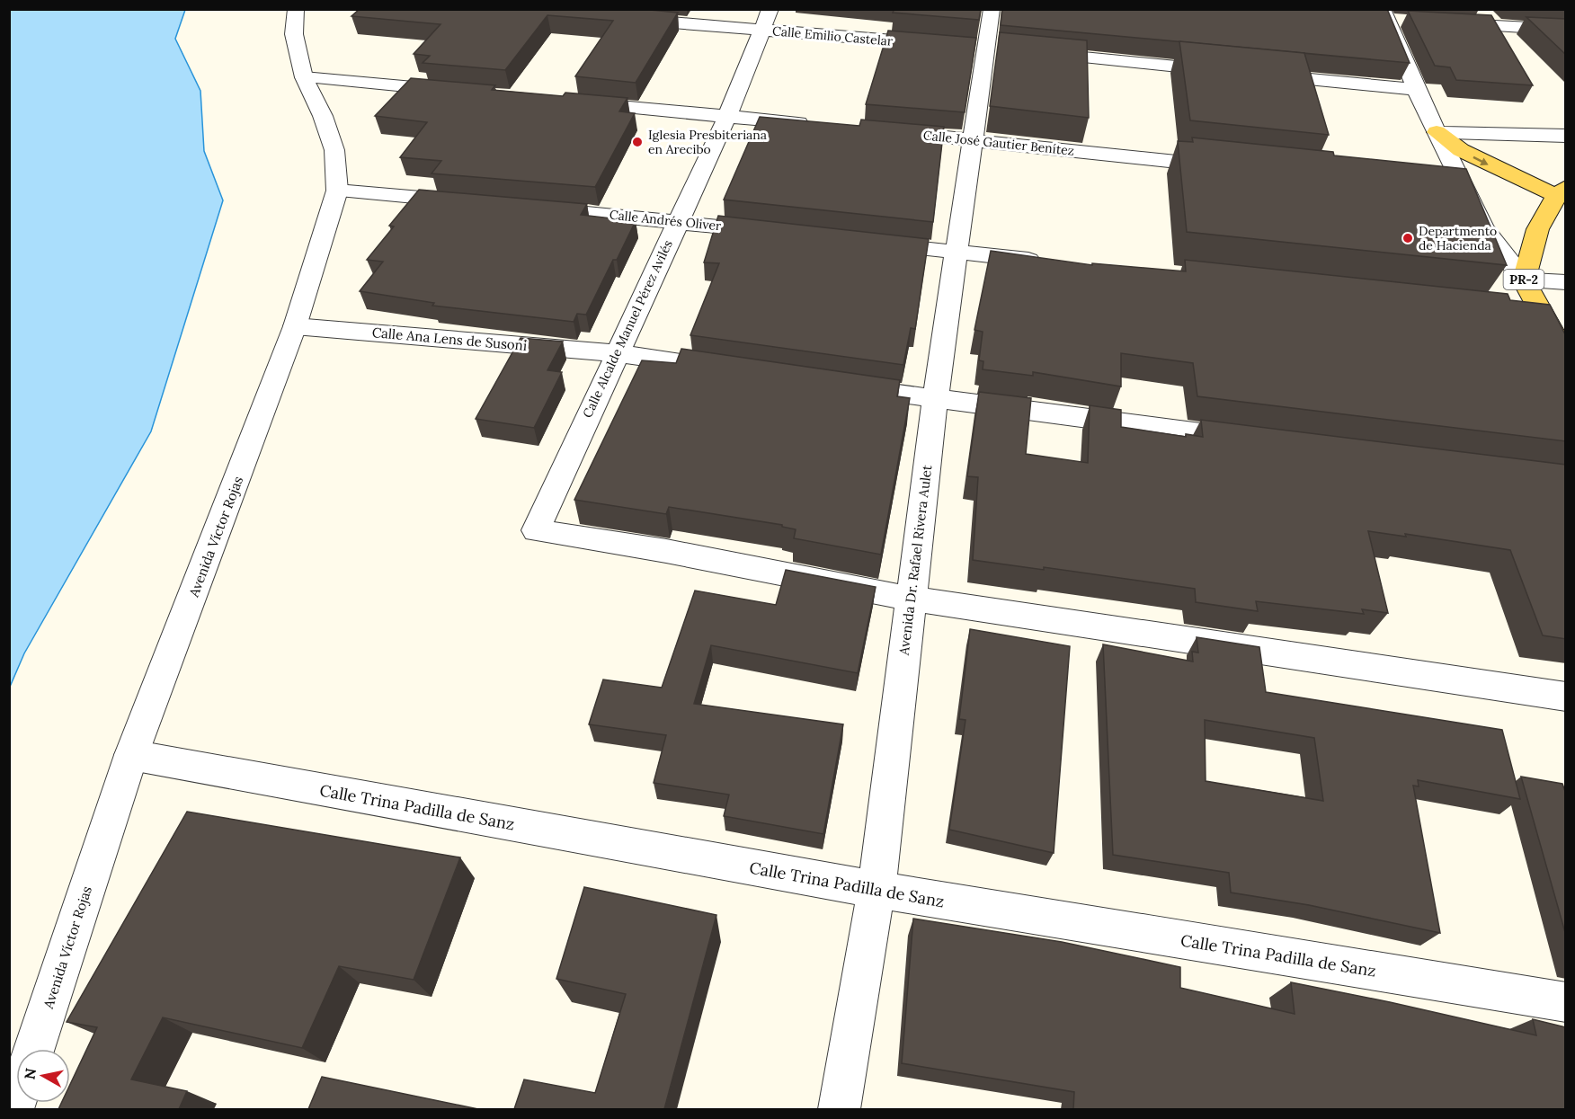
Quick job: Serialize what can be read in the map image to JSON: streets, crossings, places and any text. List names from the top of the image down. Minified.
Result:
{"streets":{"main road":["PR-2"],"street":["Calle Emilio Castelar","Calle José Gautier Benítez","Calle Andrés Oliver","Calle Alcalde Manuel Pérez Avilés","Calle Ana Lens de Susoni","Avenida Víctor Rojas","Avenida Dr. Rafael Rivera Aulet","Calle Trina Padilla de Sanz"]},"crossings":[["Calle Emilio Castelar","Calle Alcalde Manuel Pérez Avilés"],["Calle José Gautier Benítez","Avenida Dr. Rafael Rivera Aulet"],["Calle Andrés Oliver","Calle Alcalde Manuel Pérez Avilés"],["Calle Alcalde Manuel Pérez Avilés","Calle Ana Lens de Susoni"],["Calle Alcalde Manuel Pérez Avilés","Avenida Dr. Rafael Rivera Aulet"],["Calle Ana Lens de Susoni","Avenida Víctor Rojas"],["Avenida Víctor Rojas","Calle Trina Padilla de Sanz"],["Avenida Dr. Rafael Rivera Aulet","Calle Trina Padilla de Sanz"]],"places":["Iglesia Presbiteriana en Arecibo","Departmento de Hacienda"],"north":"left"}
